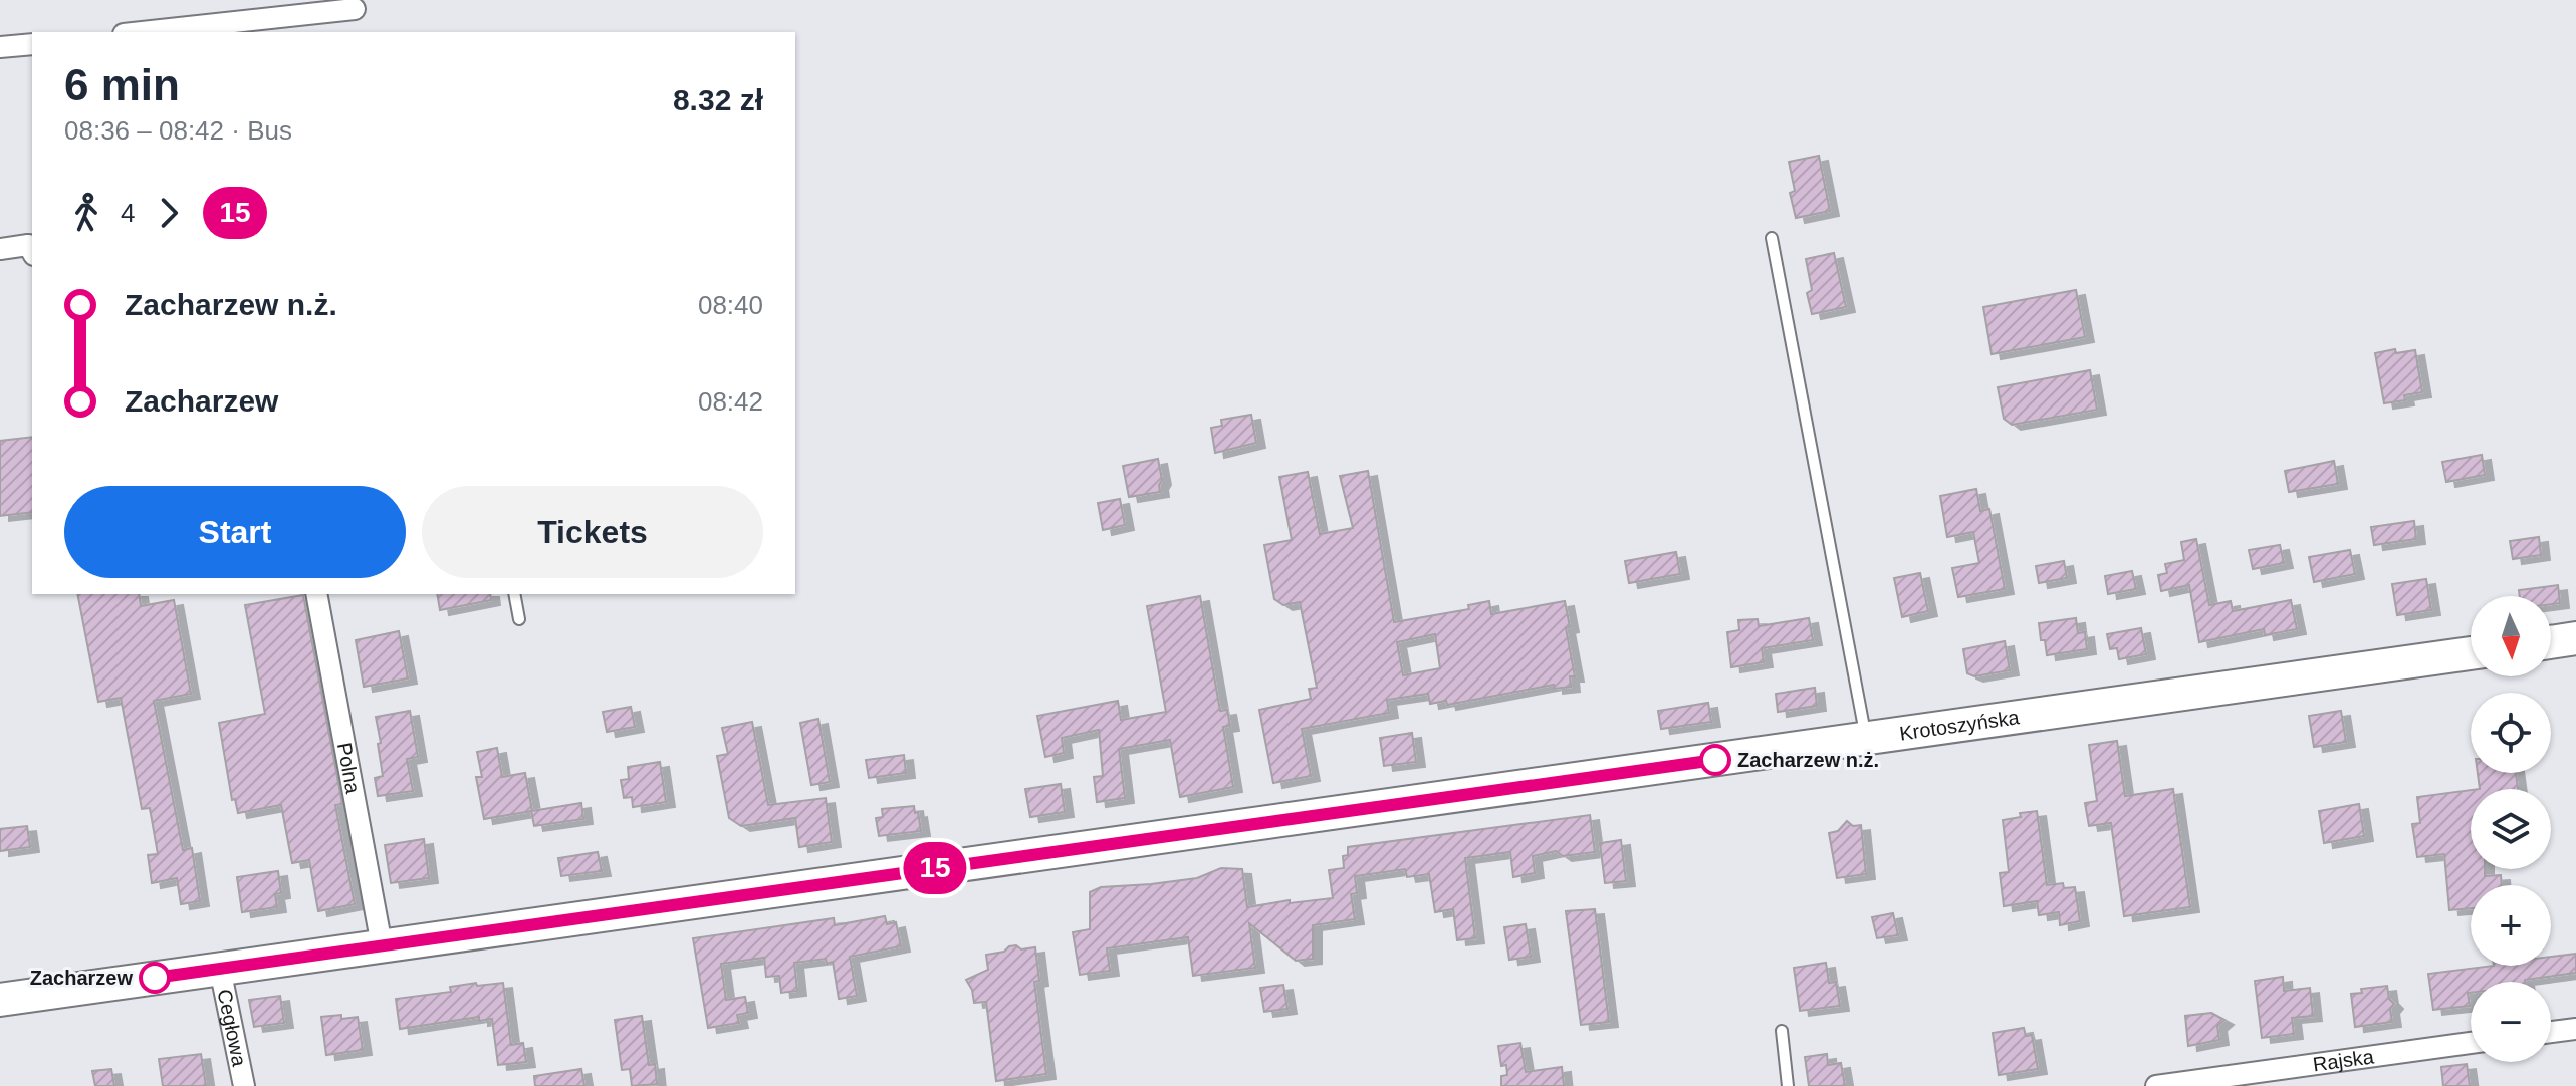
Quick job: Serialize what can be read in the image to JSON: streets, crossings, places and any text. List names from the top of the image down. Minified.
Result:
{"streets":{"main road":["Krotoszyńska"],"street":["Polna","Cegłowa","Rajska"]},"crossings":[["Krotoszyńska","Polna"],["Krotoszyńska","Cegłowa"]],"places":["Zacharzew n.ż.","Zacharzew"],"lines":["bus line 15"],"north":"bottom","page":{"on_map":"15","heading":["6 min","08:36 – 08:42 · Bus","8.32 zł"],"legs":["4","15"],"list":[{"name":"Zacharzew n.ż.","value":"08:40"},{"name":"Zacharzew","value":"08:42"}],"buttons":["Start","Tickets"],"map_buttons":["+","−"]}}
